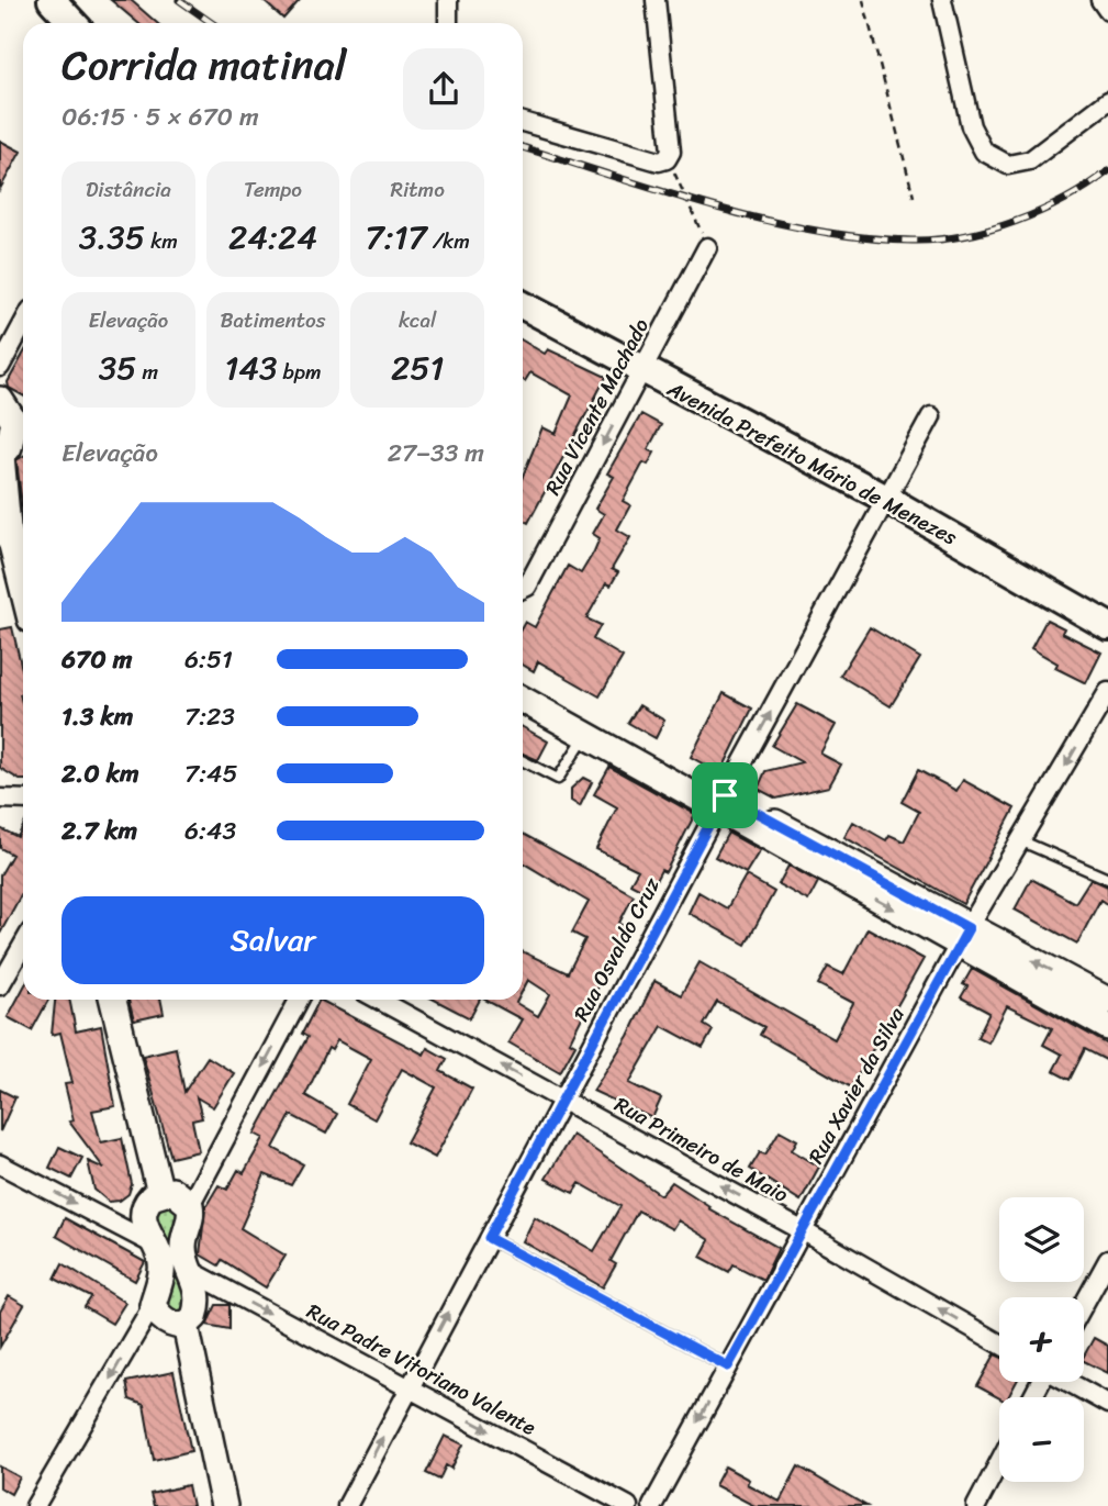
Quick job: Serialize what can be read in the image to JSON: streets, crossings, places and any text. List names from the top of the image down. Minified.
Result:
{"streets":{"main road":["Avenida Prefeito Mário de Menezes"],"street":["Rua Vicente Machado","Rua Osvaldo Cruz","Rua Xavier da Silva","Rua Primeiro de Maio","Rua Padre Vitoriano Valente"]},"crossings":[["Rua Vicente Machado","Avenida Prefeito Mário de Menezes"],["Avenida Prefeito Mário de Menezes","Rua Osvaldo Cruz"],["Rua Osvaldo Cruz","Rua Primeiro de Maio"],["Rua Osvaldo Cruz","Rua Padre Vitoriano Valente"],["Rua Xavier da Silva","Rua Primeiro de Maio"]],"one_way":["Rua Vicente Machado","Rua Osvaldo Cruz","Rua Xavier da Silva","Rua Primeiro de Maio","Rua Padre Vitoriano Valente"],"page":{"heading":["Corrida matinal","06:15 · 5 × 670 m"],"stats":[["Distância","3.35 km"],["Tempo","24:24"],["Ritmo","7:17 /km"],["Elevação","35 m"],["Batimentos","143 bpm"],["kcal","251"]],"chart":["Elevação","27–33 m"],"list":[{"name":"670 m","note":"6:51"},{"name":"1.3 km","note":"7:23"},{"name":"2.0 km","note":"7:45"},{"name":"2.7 km","note":"6:43"}],"buttons":"Salvar","map_buttons":["+","−"]}}
